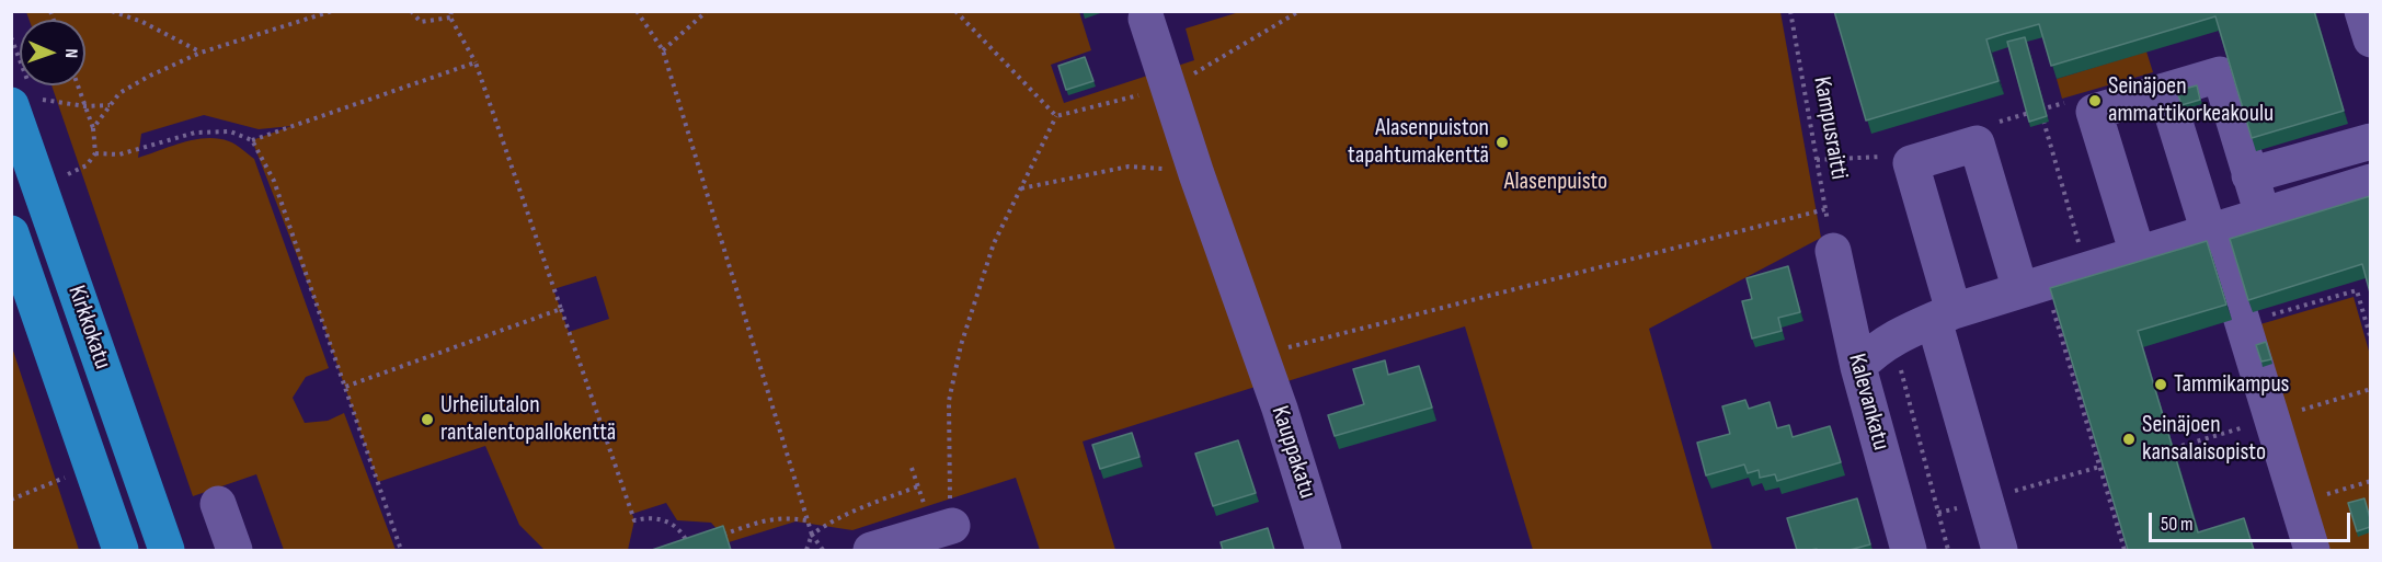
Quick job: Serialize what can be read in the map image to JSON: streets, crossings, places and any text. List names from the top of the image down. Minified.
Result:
{"streets":{"main road":["Kirkkokatu"],"street":["Kalevankatu","Kauppakatu"],"path":["Kampusraitti"]},"crossings":[["Kampusraitti","Kalevankatu"]],"parks":["Alasenpuisto"],"places":["Seinäjoen ammattikorkeakoulu","Alasenpuiston tapahtumakenttä","Tammikampus","Urheilutalon rantalentopallokenttä","Seinäjoen kansalaisopisto"],"scale_bar":"50 m","north":"right"}
